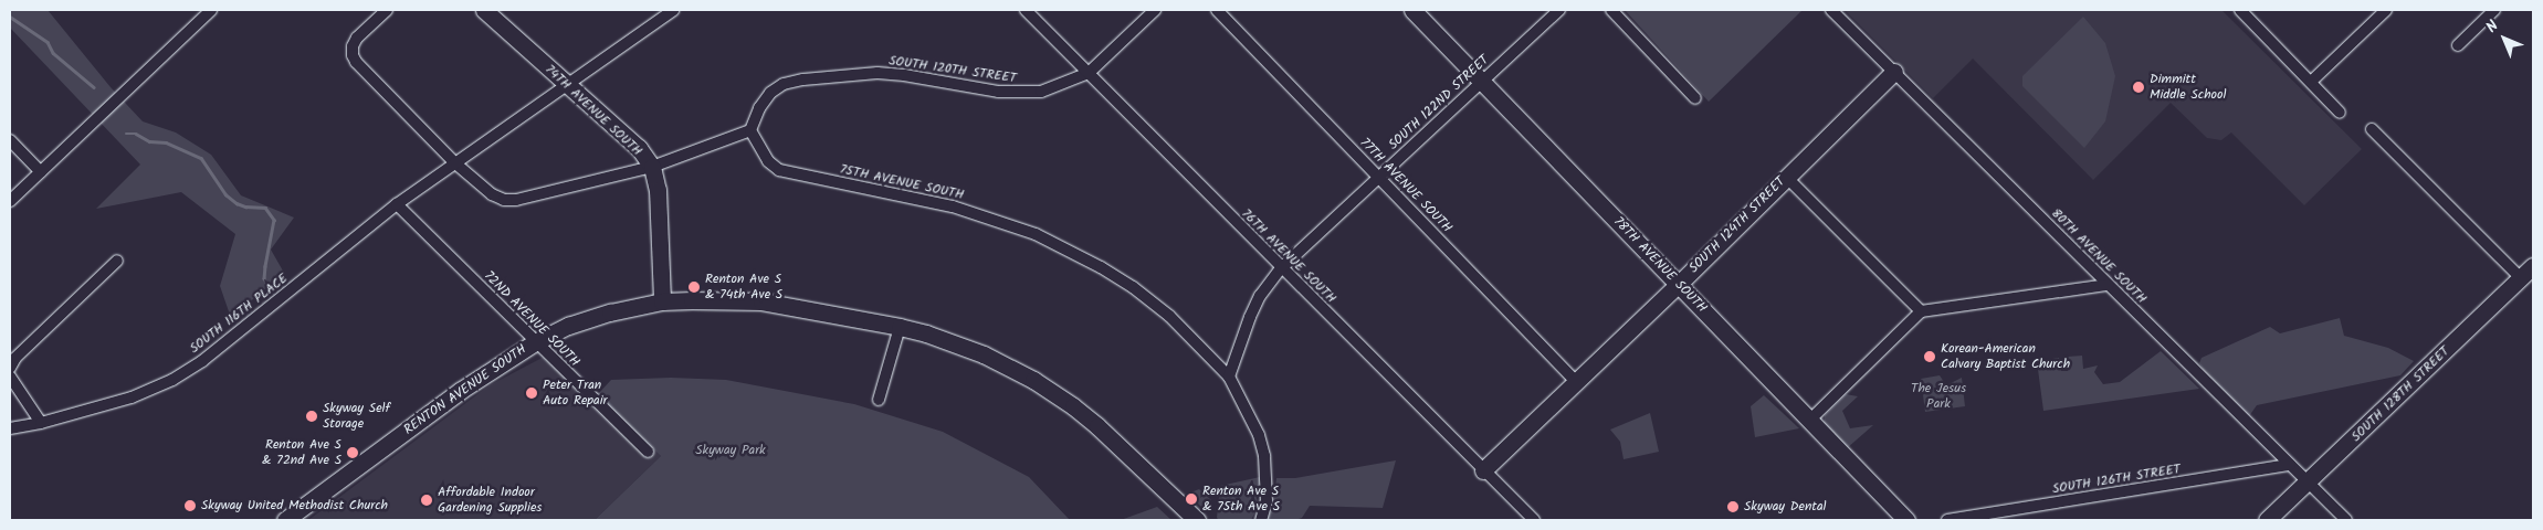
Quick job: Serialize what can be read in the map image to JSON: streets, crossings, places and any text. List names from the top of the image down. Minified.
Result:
{"streets":{"street":["SOUTH 120TH STREET","SOUTH 122ND STREET","74TH AVENUE SOUTH","75TH AVENUE SOUTH","77TH AVENUE SOUTH","SOUTH 124TH STREET","76TH AVENUE SOUTH","80TH AVENUE SOUTH","78TH AVENUE SOUTH","SOUTH 116TH PLACE","72ND AVENUE SOUTH","RENTON AVENUE SOUTH","SOUTH 128TH STREET","SOUTH 126TH STREET"]},"crossings":[["SOUTH 120TH STREET","75TH AVENUE SOUTH"],["SOUTH 120TH STREET","76TH AVENUE SOUTH"],["SOUTH 122ND STREET","75TH AVENUE SOUTH"],["SOUTH 122ND STREET","77TH AVENUE SOUTH"],["SOUTH 122ND STREET","76TH AVENUE SOUTH"],["SOUTH 122ND STREET","78TH AVENUE SOUTH"],["74TH AVENUE SOUTH","SOUTH 116TH PLACE"],["74TH AVENUE SOUTH","RENTON AVENUE SOUTH"],["77TH AVENUE SOUTH","SOUTH 124TH STREET"],["SOUTH 124TH STREET","76TH AVENUE SOUTH"],["SOUTH 124TH STREET","80TH AVENUE SOUTH"],["SOUTH 124TH STREET","78TH AVENUE SOUTH"],["80TH AVENUE SOUTH","SOUTH 128TH STREET"],["80TH AVENUE SOUTH","SOUTH 126TH STREET"],["SOUTH 116TH PLACE","72ND AVENUE SOUTH"],["72ND AVENUE SOUTH","RENTON AVENUE SOUTH"]],"parks":["The Jesus Park","Skyway Park"],"places":["Dimmitt Middle School","Renton Ave S & 74th Ave S","Korean-American Calvary Baptist Church","Peter Tran Auto Repair","Skyway Self Storage","Renton Ave S & 72nd Ave S","Renton Ave S & 75th Ave S","Affordable Indoor Gardening Supplies","Skyway United Methodist Church","Skyway Dental"],"north":"top left"}
